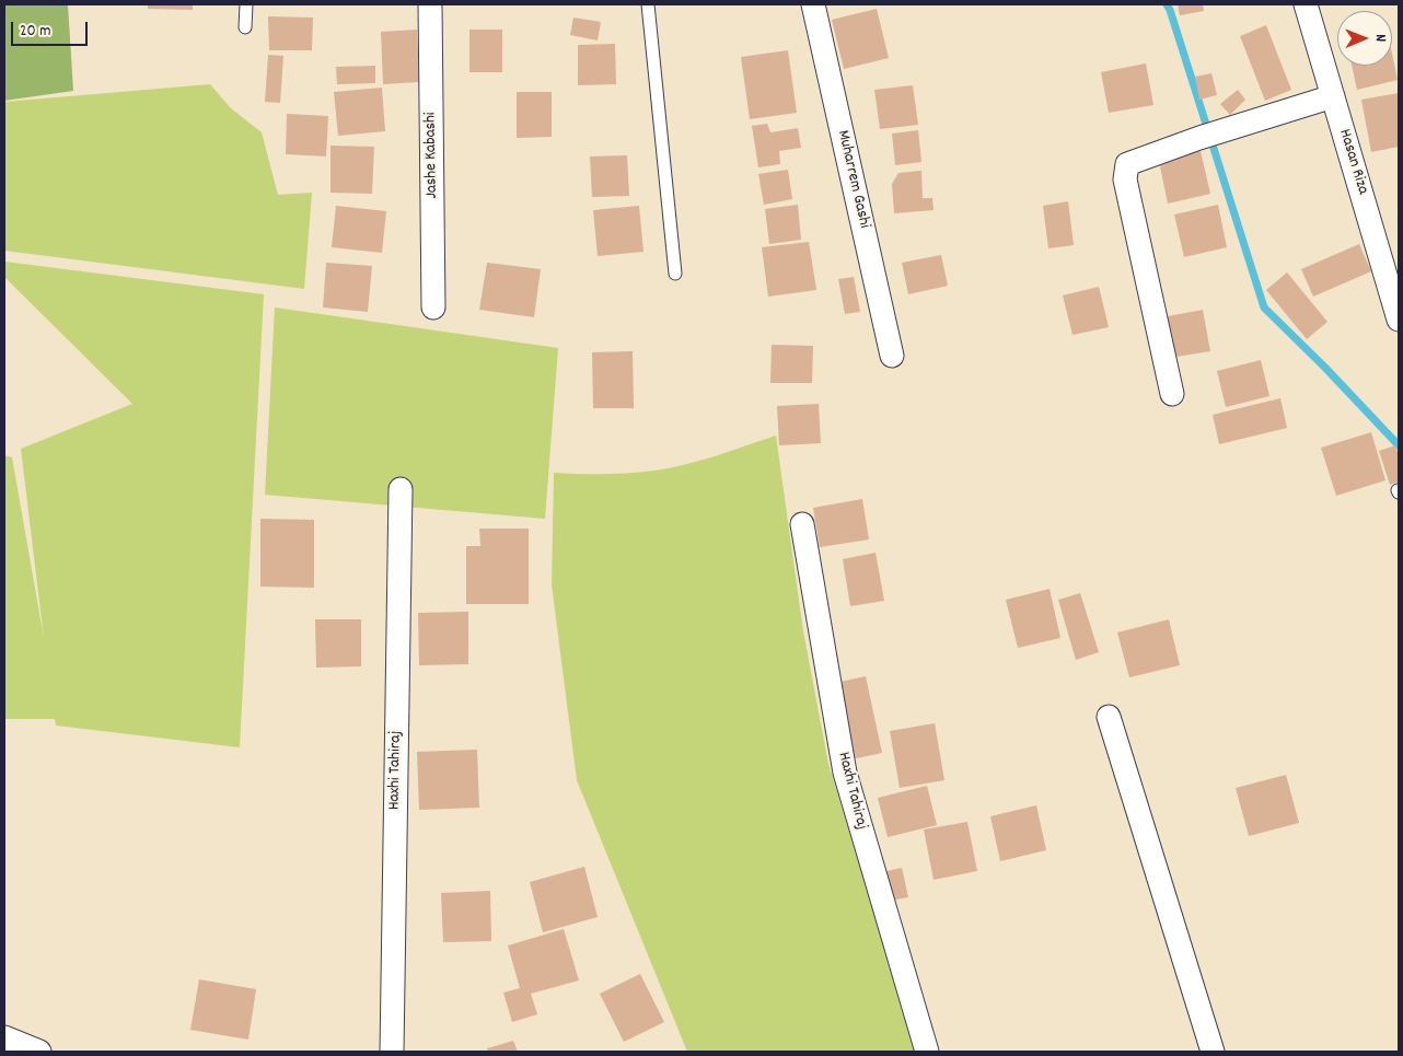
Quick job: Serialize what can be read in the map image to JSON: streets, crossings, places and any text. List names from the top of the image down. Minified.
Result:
{"streets":{"street":["Jashe Kabashi","Hasan Riza","Muharrem Gashi","Haxhi Tahiraj"]},"scale_bar":"20 m","north":"right"}
